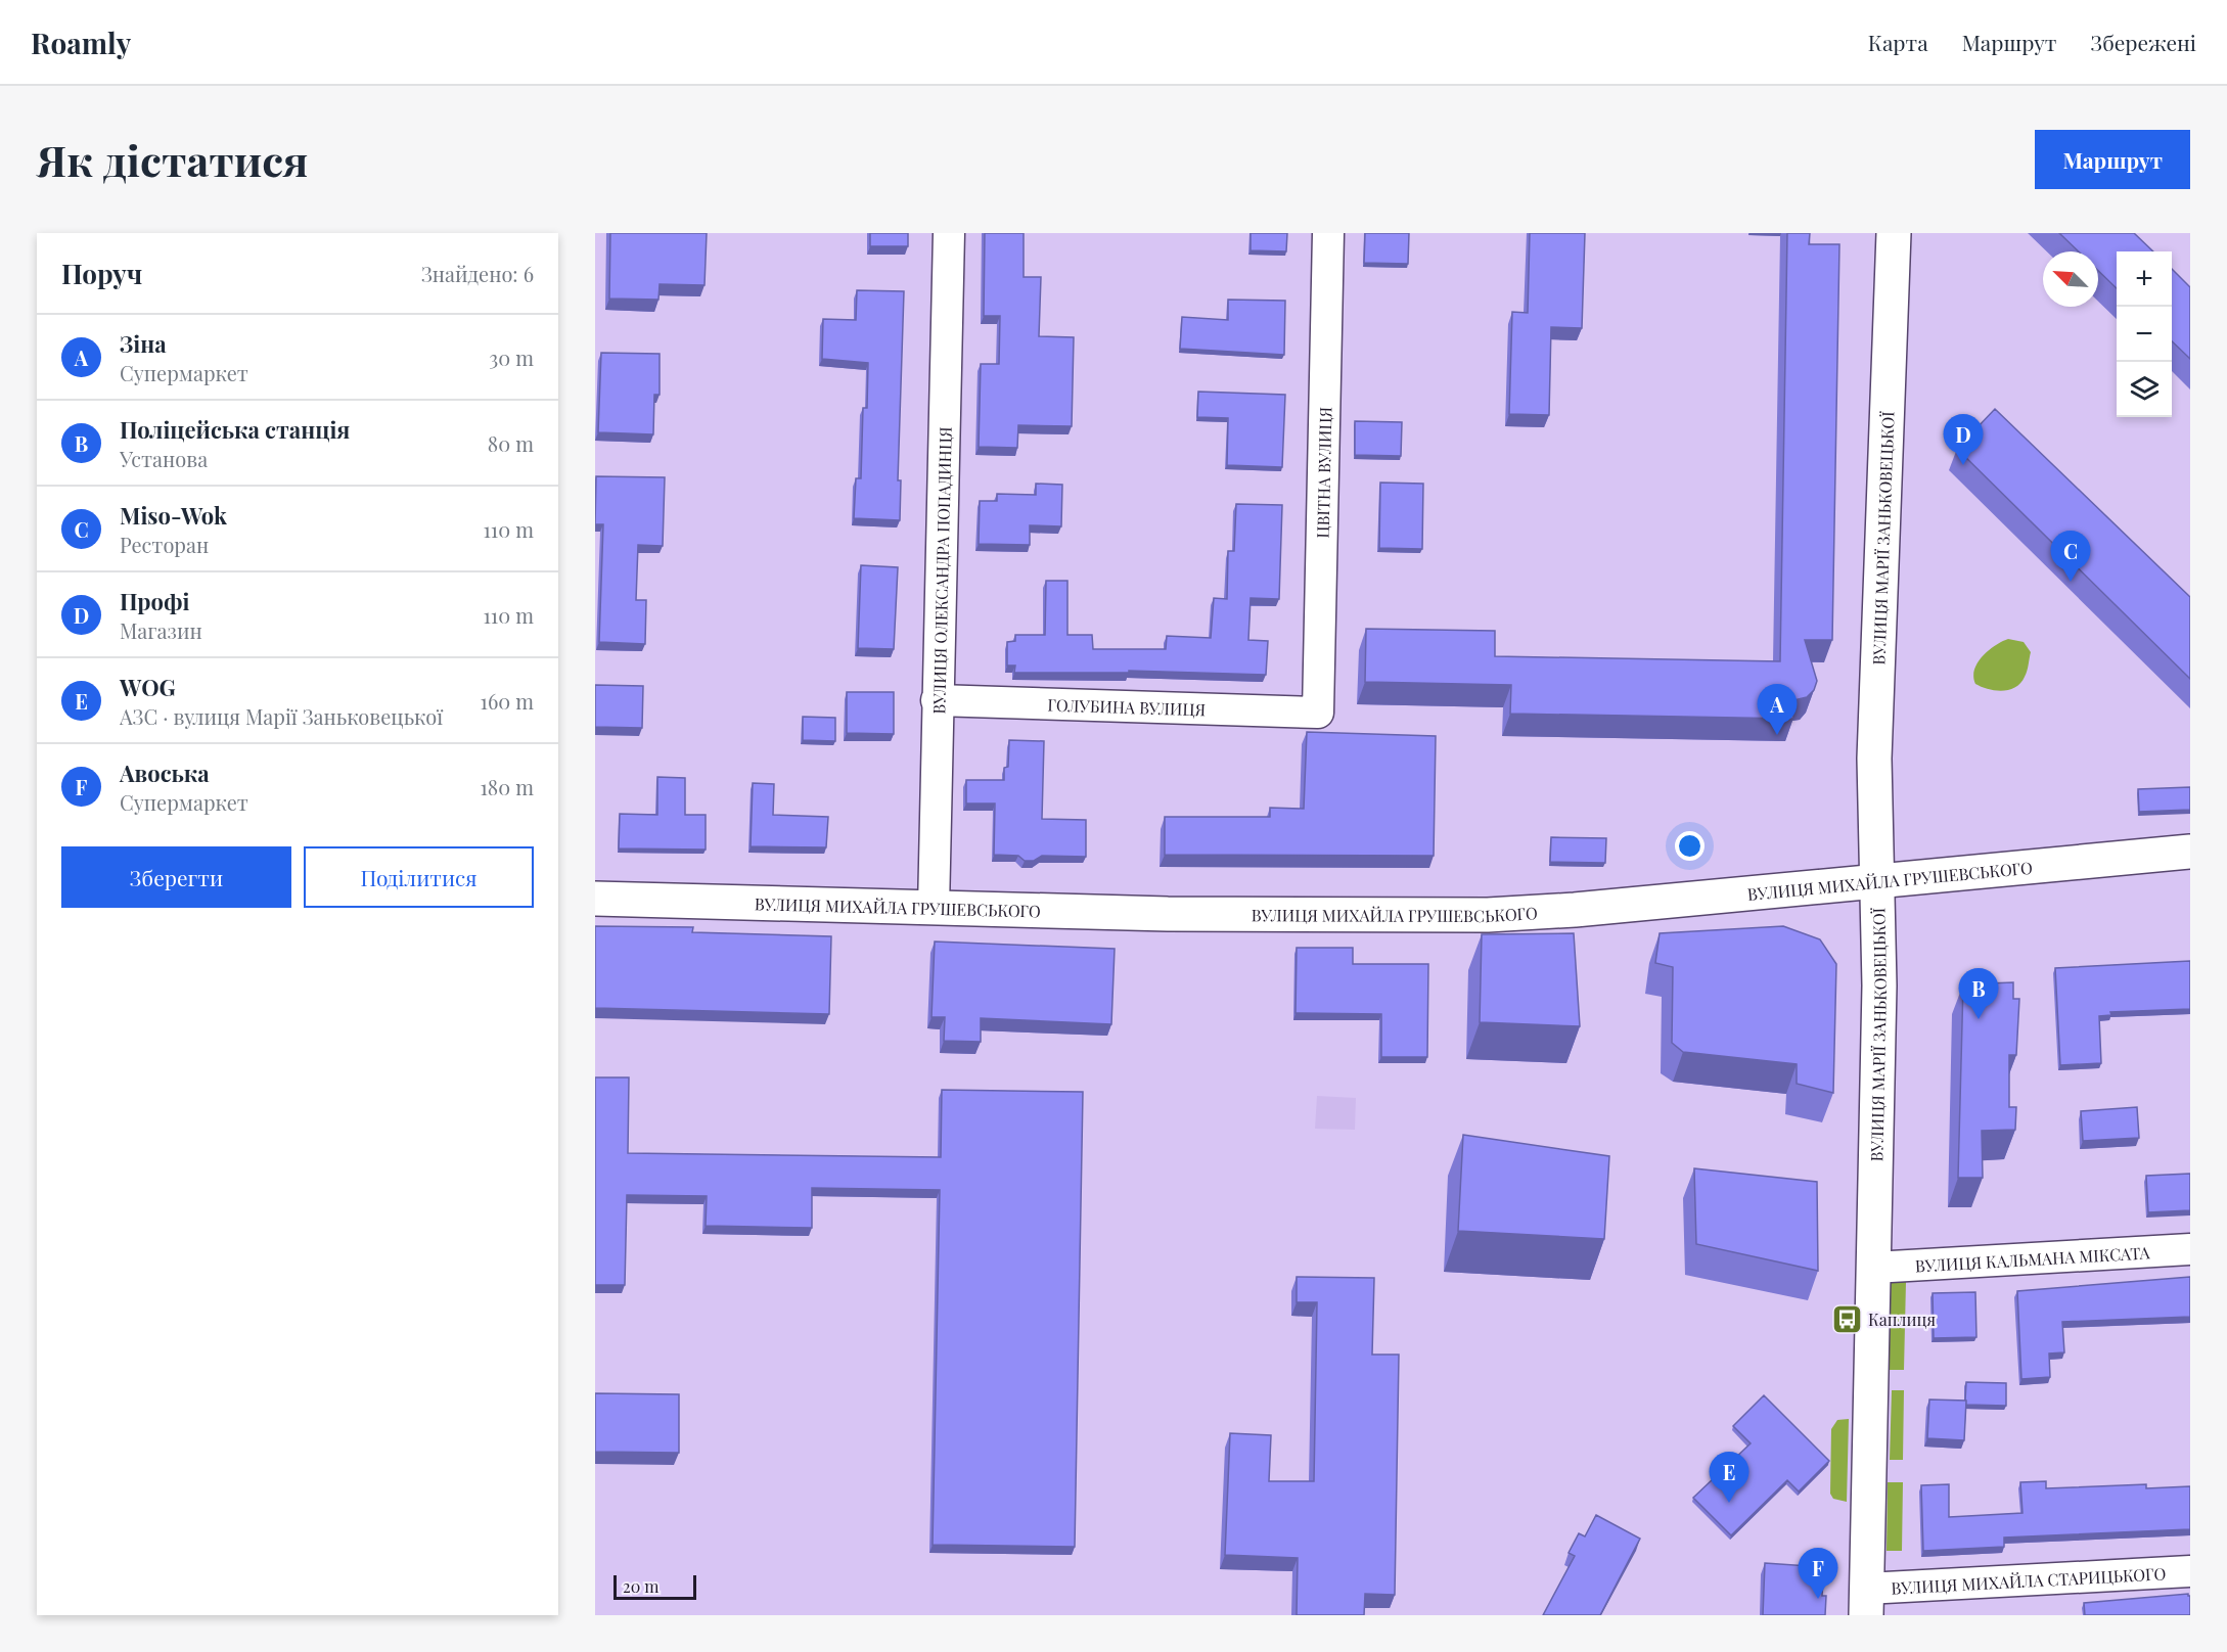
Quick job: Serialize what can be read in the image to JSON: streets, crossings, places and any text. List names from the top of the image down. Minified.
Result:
{"streets":{"street":["ЦВІТНА ВУЛИЦЯ","ВУЛИЦЯ МАРІЇ ЗАНЬКОВЕЦЬКОЇ","ВУЛИЦЯ ОЛЕКСАНДРА ПОПАДИНЦЯ","ГОЛУБИНА ВУЛИЦЯ","ВУЛИЦЯ МИХАЙЛА ГРУШЕВСЬКОГО","ВУЛИЦЯ КАЛЬМАНА МІКСАТА","ВУЛИЦЯ МИХАЙЛА СТАРИЦЬКОГО"]},"crossings":[["ЦВІТНА ВУЛИЦЯ","ГОЛУБИНА ВУЛИЦЯ"],["ВУЛИЦЯ МАРІЇ ЗАНЬКОВЕЦЬКОЇ","ВУЛИЦЯ МИХАЙЛА ГРУШЕВСЬКОГО"],["ВУЛИЦЯ МАРІЇ ЗАНЬКОВЕЦЬКОЇ","ВУЛИЦЯ КАЛЬМАНА МІКСАТА"],["ВУЛИЦЯ МАРІЇ ЗАНЬКОВЕЦЬКОЇ","ВУЛИЦЯ МИХАЙЛА СТАРИЦЬКОГО"],["ВУЛИЦЯ ОЛЕКСАНДРА ПОПАДИНЦЯ","ГОЛУБИНА ВУЛИЦЯ"],["ВУЛИЦЯ ОЛЕКСАНДРА ПОПАДИНЦЯ","ВУЛИЦЯ МИХАЙЛА ГРУШЕВСЬКОГО"]],"places":{"bus stop":["Каплиця"]},"scale_bar":"20 m","north":"top left","page":{"header":"Roamly","nav":["Карта","Маршрут","Збережені"],"buttons":["Маршрут",["Зберегти","Поділитися"]],"title":"Як дістатися","heading":["Поруч","Знайдено: 6"],"map_buttons":["+","−"],"list":[{"mark":"A","name":"Зіна","note":"Супермаркет","value":"30 m"},{"mark":"B","name":"Поліцейська станція","note":"Установа","value":"80 m"},{"mark":"C","name":"Miso-Wok","note":"Ресторан","value":"110 m"},{"mark":"D","name":"Профі","note":"Магазин","value":"110 m"},{"mark":"E","name":"WOG","note":"АЗС · вулиця Марії Заньковецької","value":"160 m"},{"mark":"F","name":"Авоська","note":"Супермаркет","value":"180 m"}],"pins":["D","C","A","B","E","F"],"scale":"20 m"}}
